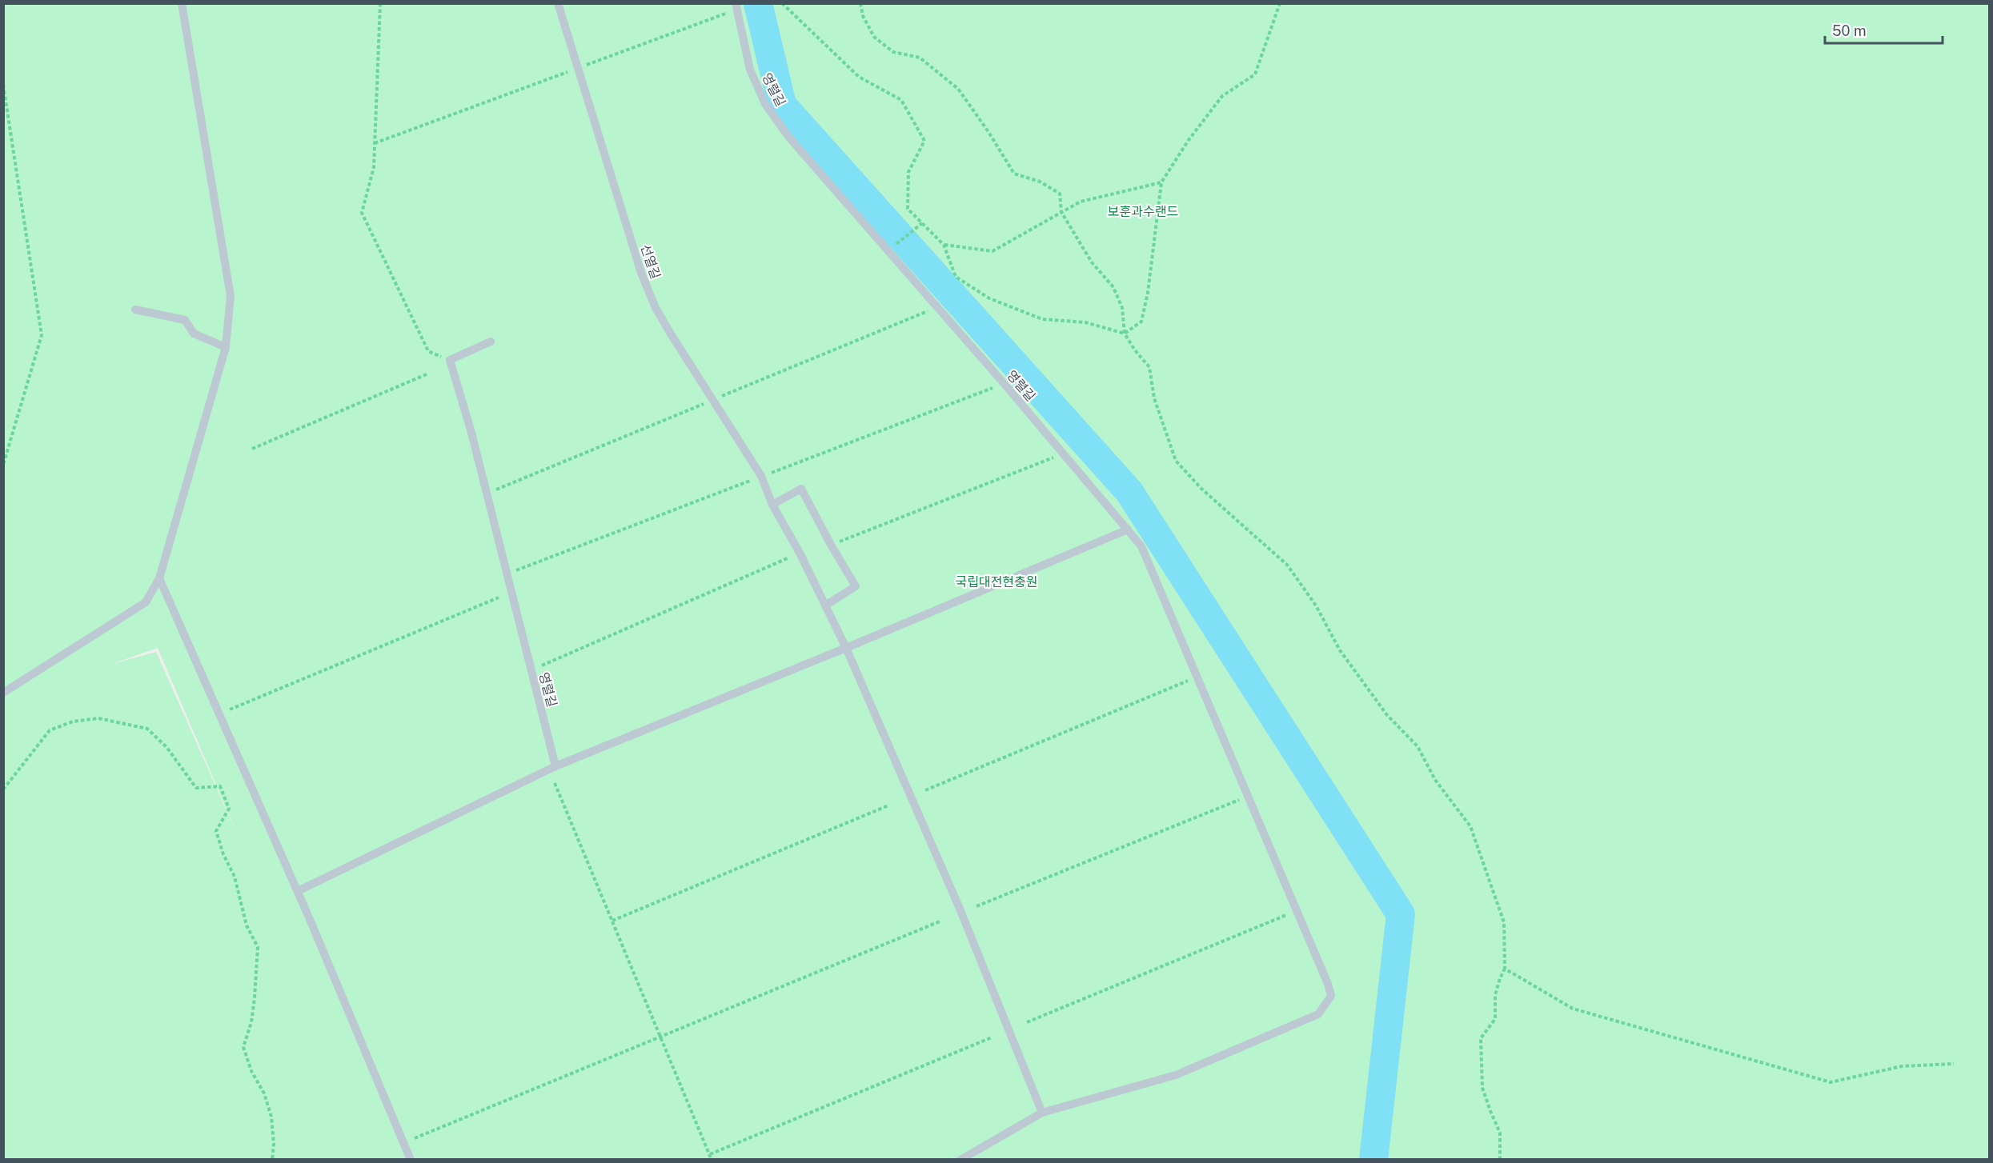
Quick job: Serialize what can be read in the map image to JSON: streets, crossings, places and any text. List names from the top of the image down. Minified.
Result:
{"streets":{"lane":["영렬길","선열길"]},"parks":["보훈과수랜드","국립대전현충원"],"scale_bar":"50 m"}
